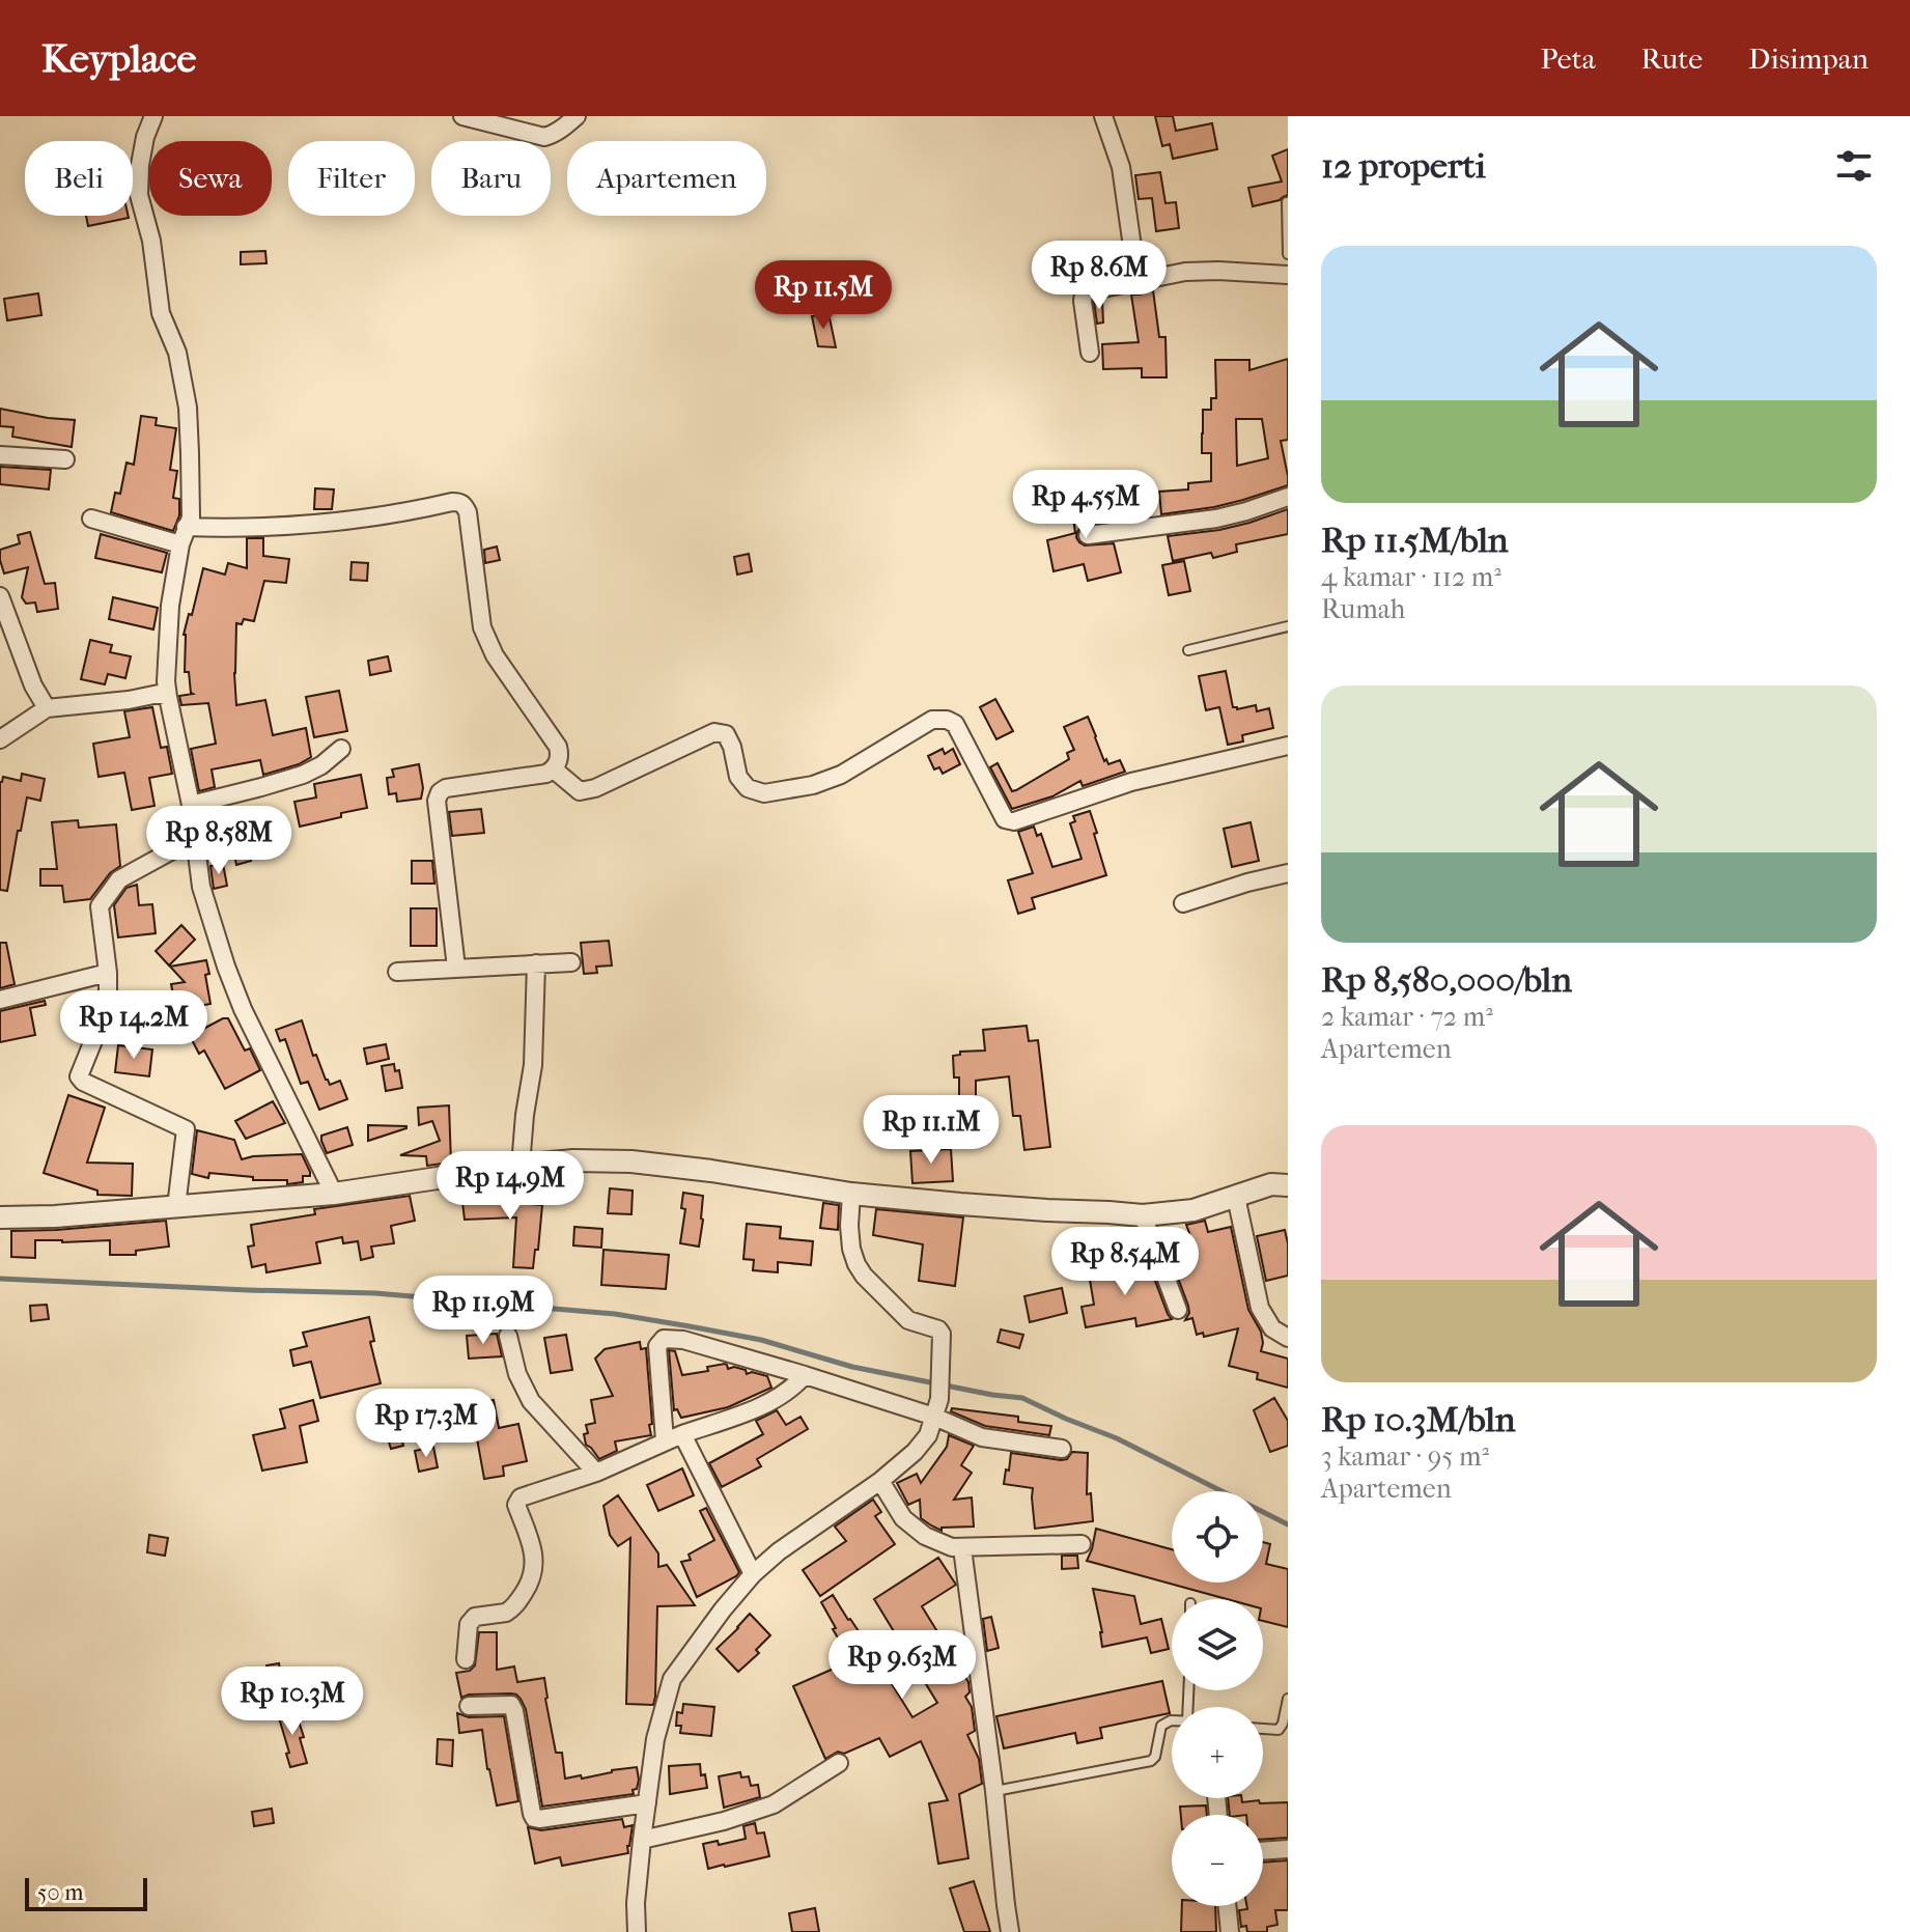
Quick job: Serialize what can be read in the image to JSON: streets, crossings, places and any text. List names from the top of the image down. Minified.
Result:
{"scale_bar":"50 m","page":{"header":"Keyplace","nav":["Peta","Rute","Disimpan"],"heading":"12 properti","chip":["Beli","Sewa","Filter","Baru","Apartemen"],"list":[{"name":"Rp 11.5M/bln","note":"4 kamar · 112 m² · Rumah"},{"name":"Rp 8,580,000/bln","note":"2 kamar · 72 m² · Apartemen"},{"name":"Rp 10.3M/bln","note":"3 kamar · 95 m² · Apartemen"}],"price":["Rp 8.6M","Rp 11.5M","Rp 4.55M","Rp 8.58M","Rp 14.2M","Rp 11.1M","Rp 14.9M","Rp 8.54M","Rp 11.9M","Rp 17.3M","Rp 9.63M","Rp 10.3M"],"map_buttons":["+","−"],"scale":"50 m"}}
